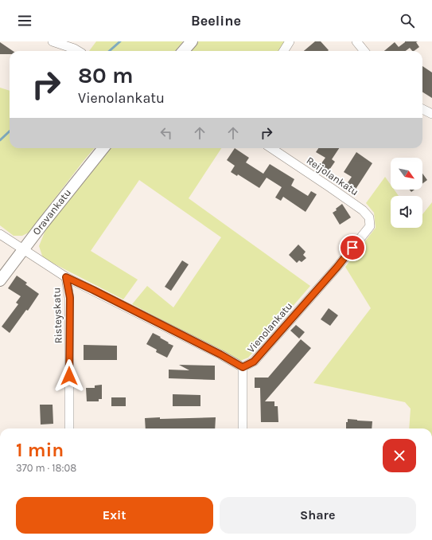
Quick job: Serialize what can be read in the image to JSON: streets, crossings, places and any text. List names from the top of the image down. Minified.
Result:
{"streets":{"street":["Reijolankatu","Oravankatu","Risteyskatu","Vienolankatu"]},"crossings":[["Reijolankatu","Vienolankatu"],["Oravankatu","Risteyskatu"]],"north":"bottom right","page":{"header":"Beeline","turn":["80 m","Vienolankatu"],"heading":["1 min","370 m · 18:08"],"buttons":["Exit","Share"]}}
